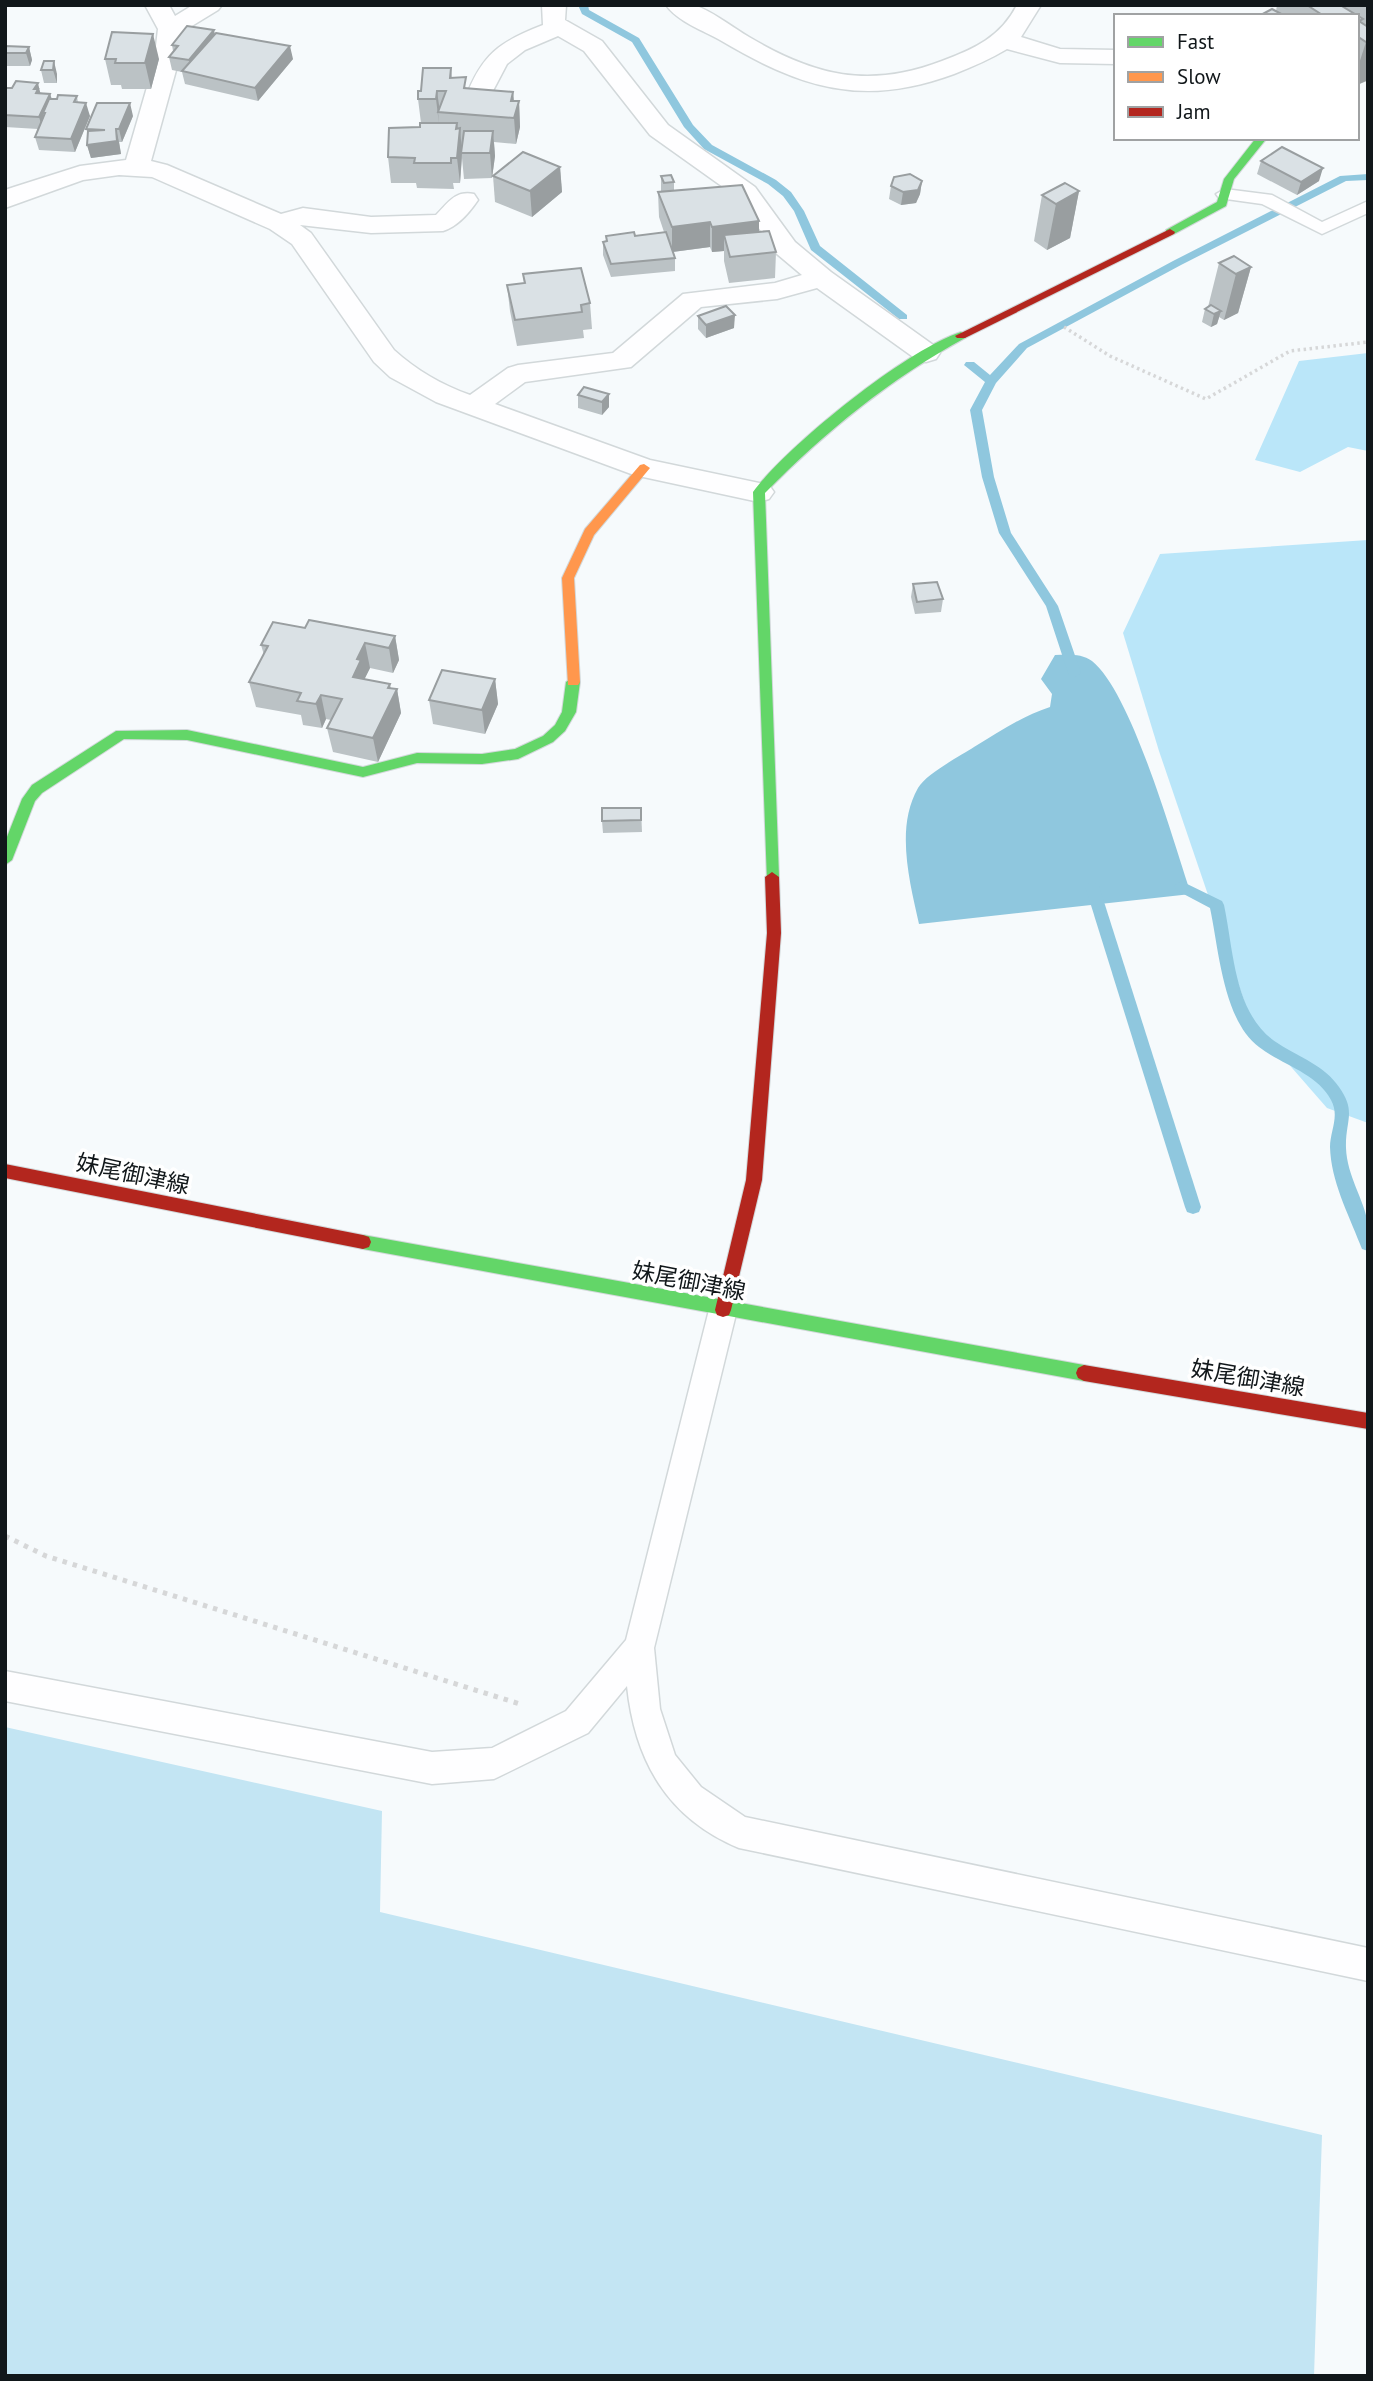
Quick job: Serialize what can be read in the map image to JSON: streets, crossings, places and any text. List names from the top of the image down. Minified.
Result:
{"streets":{"street":["妹尾御津線"]},"legend":["Fast","Slow","Jam"]}
